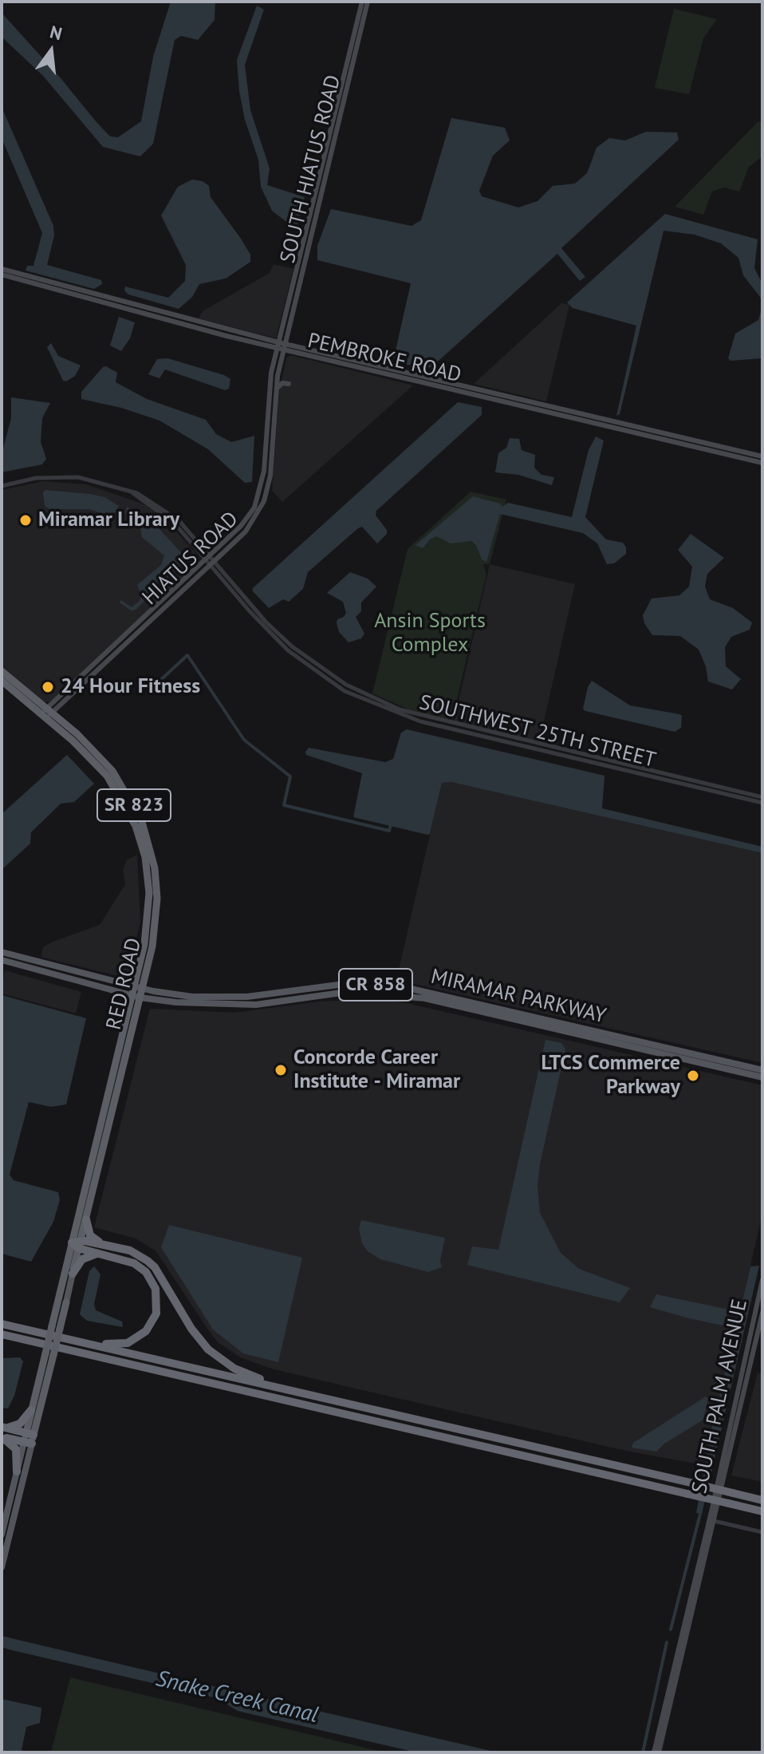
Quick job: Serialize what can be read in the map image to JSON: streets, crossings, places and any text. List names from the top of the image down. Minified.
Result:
{"streets":{"highway":["SR 823","RED ROAD"],"main road":["SOUTH HIATUS ROAD","PEMBROKE ROAD","HIATUS ROAD","CR 858","MIRAMAR PARKWAY","SOUTH PALM AVENUE"],"street":["SOUTHWEST 25TH STREET"]},"crossings":[["SOUTH HIATUS ROAD","PEMBROKE ROAD"],["SOUTH HIATUS ROAD","HIATUS ROAD"],["PEMBROKE ROAD","HIATUS ROAD"],["HIATUS ROAD","RED ROAD"],["SR 823","RED ROAD"],["RED ROAD","MIRAMAR PARKWAY"]],"water":["Snake Creek Canal"],"parks":["Ansin Sports Complex"],"places":["Miramar Library","24 Hour Fitness","Concorde Career Institute - Miramar","LTCS Commerce Parkway"],"north":"top"}
